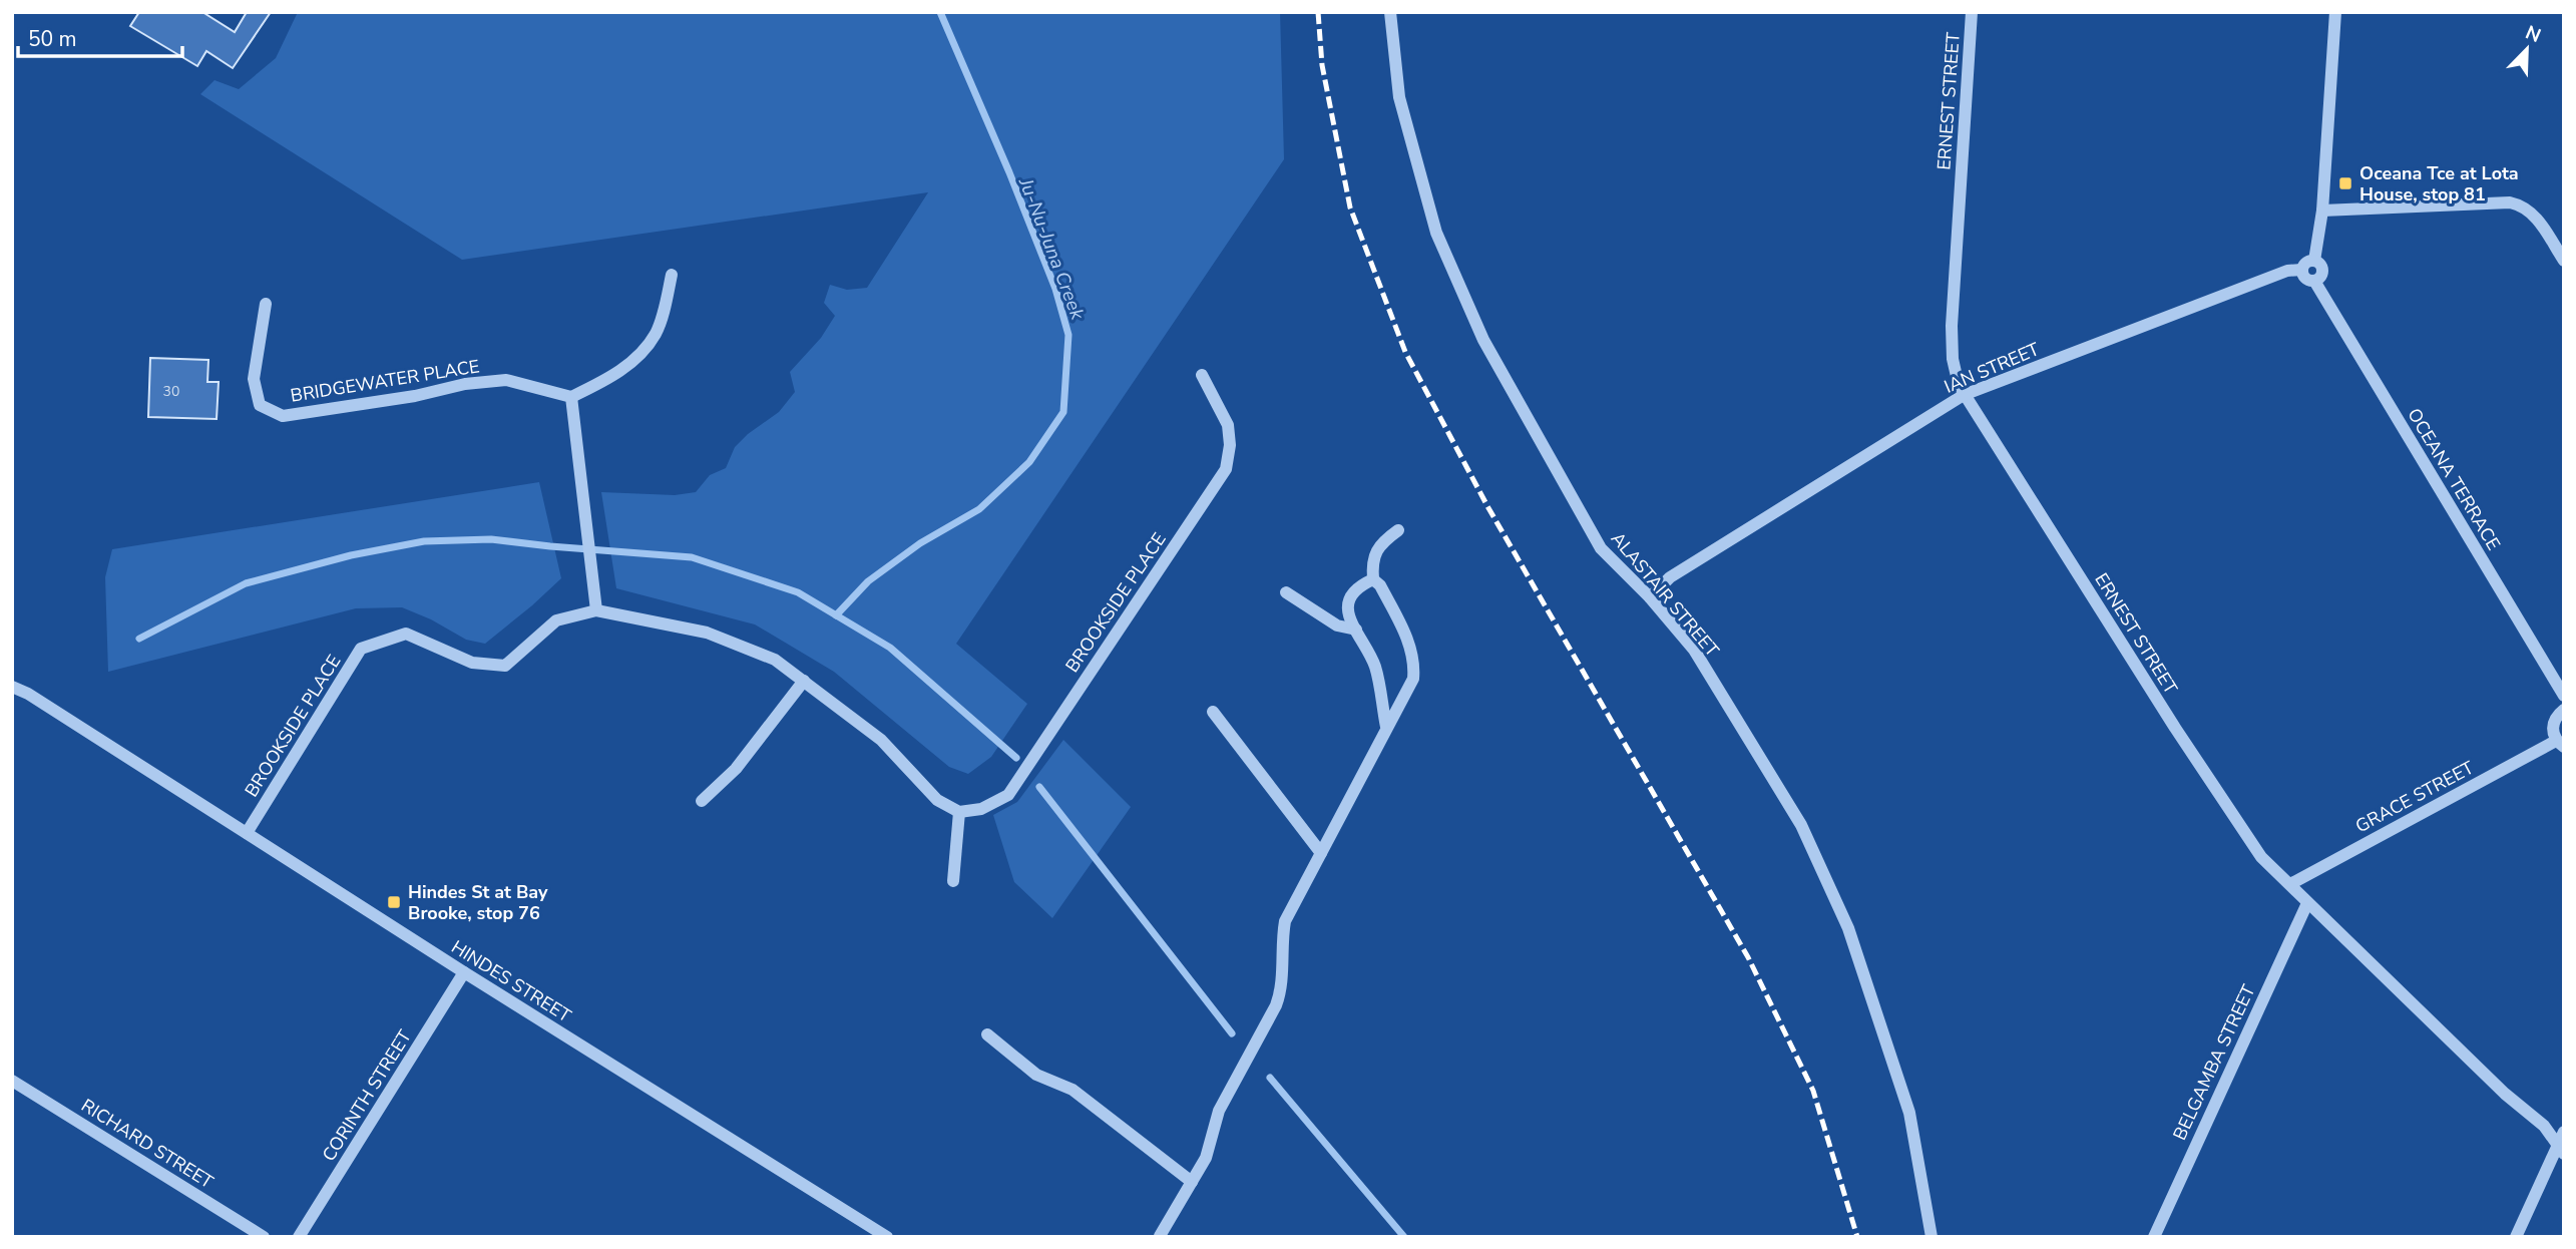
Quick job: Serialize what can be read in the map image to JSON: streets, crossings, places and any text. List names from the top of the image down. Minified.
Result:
{"streets":{"street":["ERNEST STREET","IAN STREET","BRIDGEWATER PLACE","OCEANA TERRACE","ALASTAIR STREET","BROOKSIDE PLACE","GRACE STREET","HINDES STREET","BELGAMBA STREET","CORINTH STREET","RICHARD STREET"]},"crossings":[["ERNEST STREET","IAN STREET"],["ERNEST STREET","GRACE STREET"],["ERNEST STREET","BELGAMBA STREET"],["IAN STREET","OCEANA TERRACE"],["IAN STREET","ALASTAIR STREET"],["BROOKSIDE PLACE","HINDES STREET"],["HINDES STREET","CORINTH STREET"]],"water":["Ju-Nu-Juna Creek"],"places":{"transit":["Oceana Tce at Lota House, stop 81","Hindes St at Bay Brooke, stop 76"]},"house_numbers":["30"],"scale_bar":"50 m","north":"top right"}
